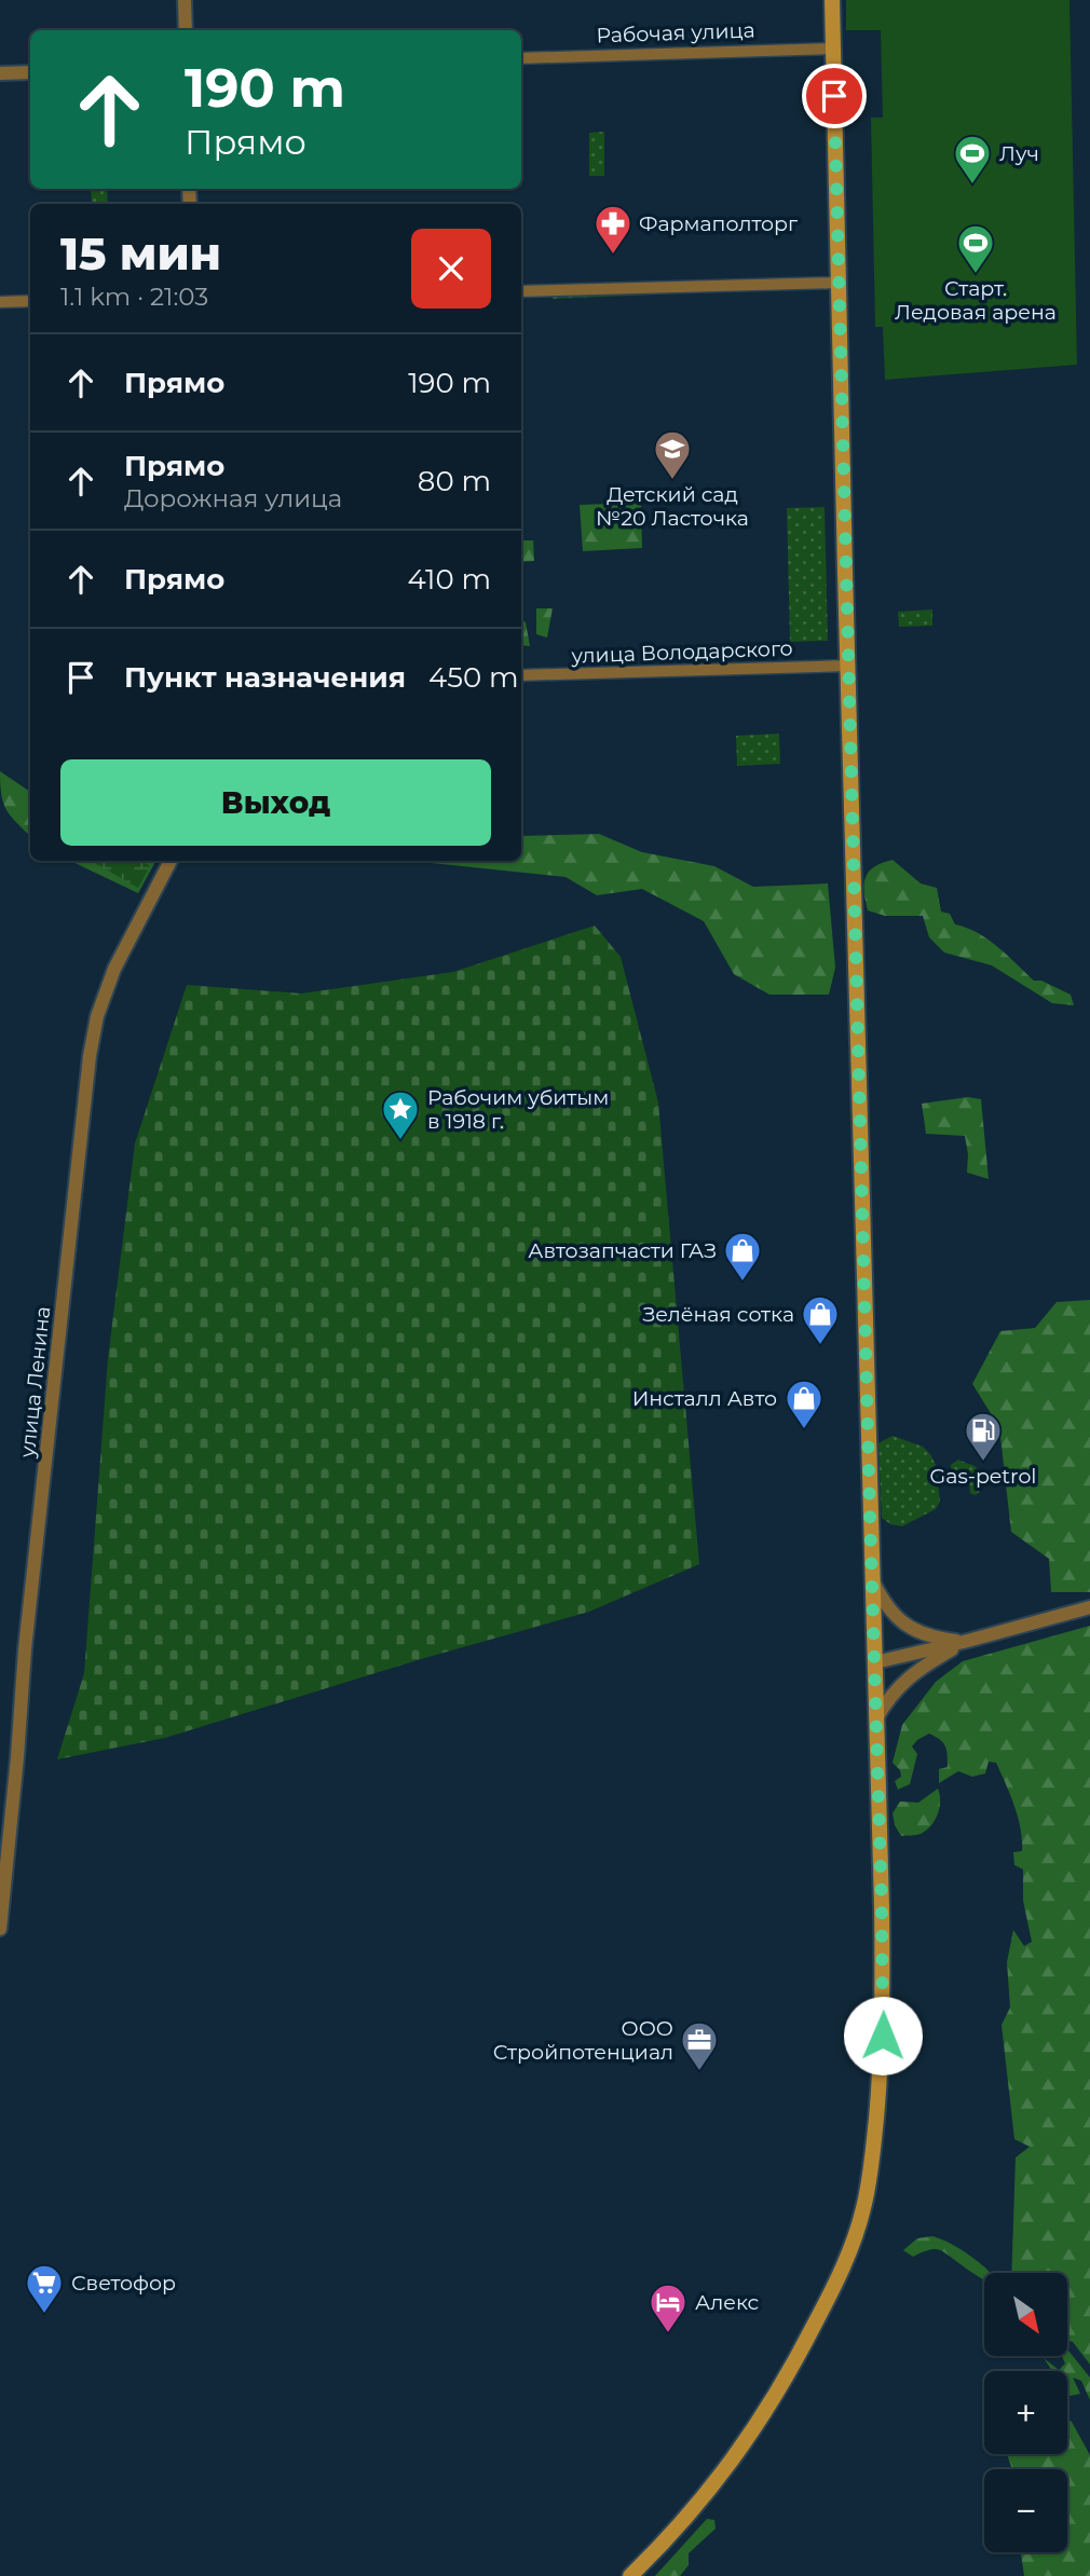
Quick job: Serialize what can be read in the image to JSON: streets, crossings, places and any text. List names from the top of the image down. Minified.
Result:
{"streets":{"street":["Рабочая улица","улица Володарского","улица Ленина"]},"places":{"sports":["Луч","Старт. Ледовая арена"],"pharmacy":["Фармаполторг"],"school or university":["Детский сад №20 Ласточка"],"place":["Рабочим убитым в 1918 г."],"shop":["Автозапчасти ГАЗ","Зелёная сотка","Инсталл Авто"],"fuel station":["Gas-petrol"],"office":["ООО Стройпотенциал"],"supermarket":["Светофор"],"hotel":["Алекс"]},"north":"bottom right","page":{"turn":["190 m","Прямо"],"heading":["15 мин","1.1 km · 21:03"],"list":[{"name":"Прямо","value":"190 m"},{"name":"Прямо","note":"Дорожная улица","value":"80 m"},{"name":"Прямо","value":"410 m"},{"name":"Пункт назначения","value":"450 m"}],"buttons":"Выход","map_buttons":["+","−"]}}
